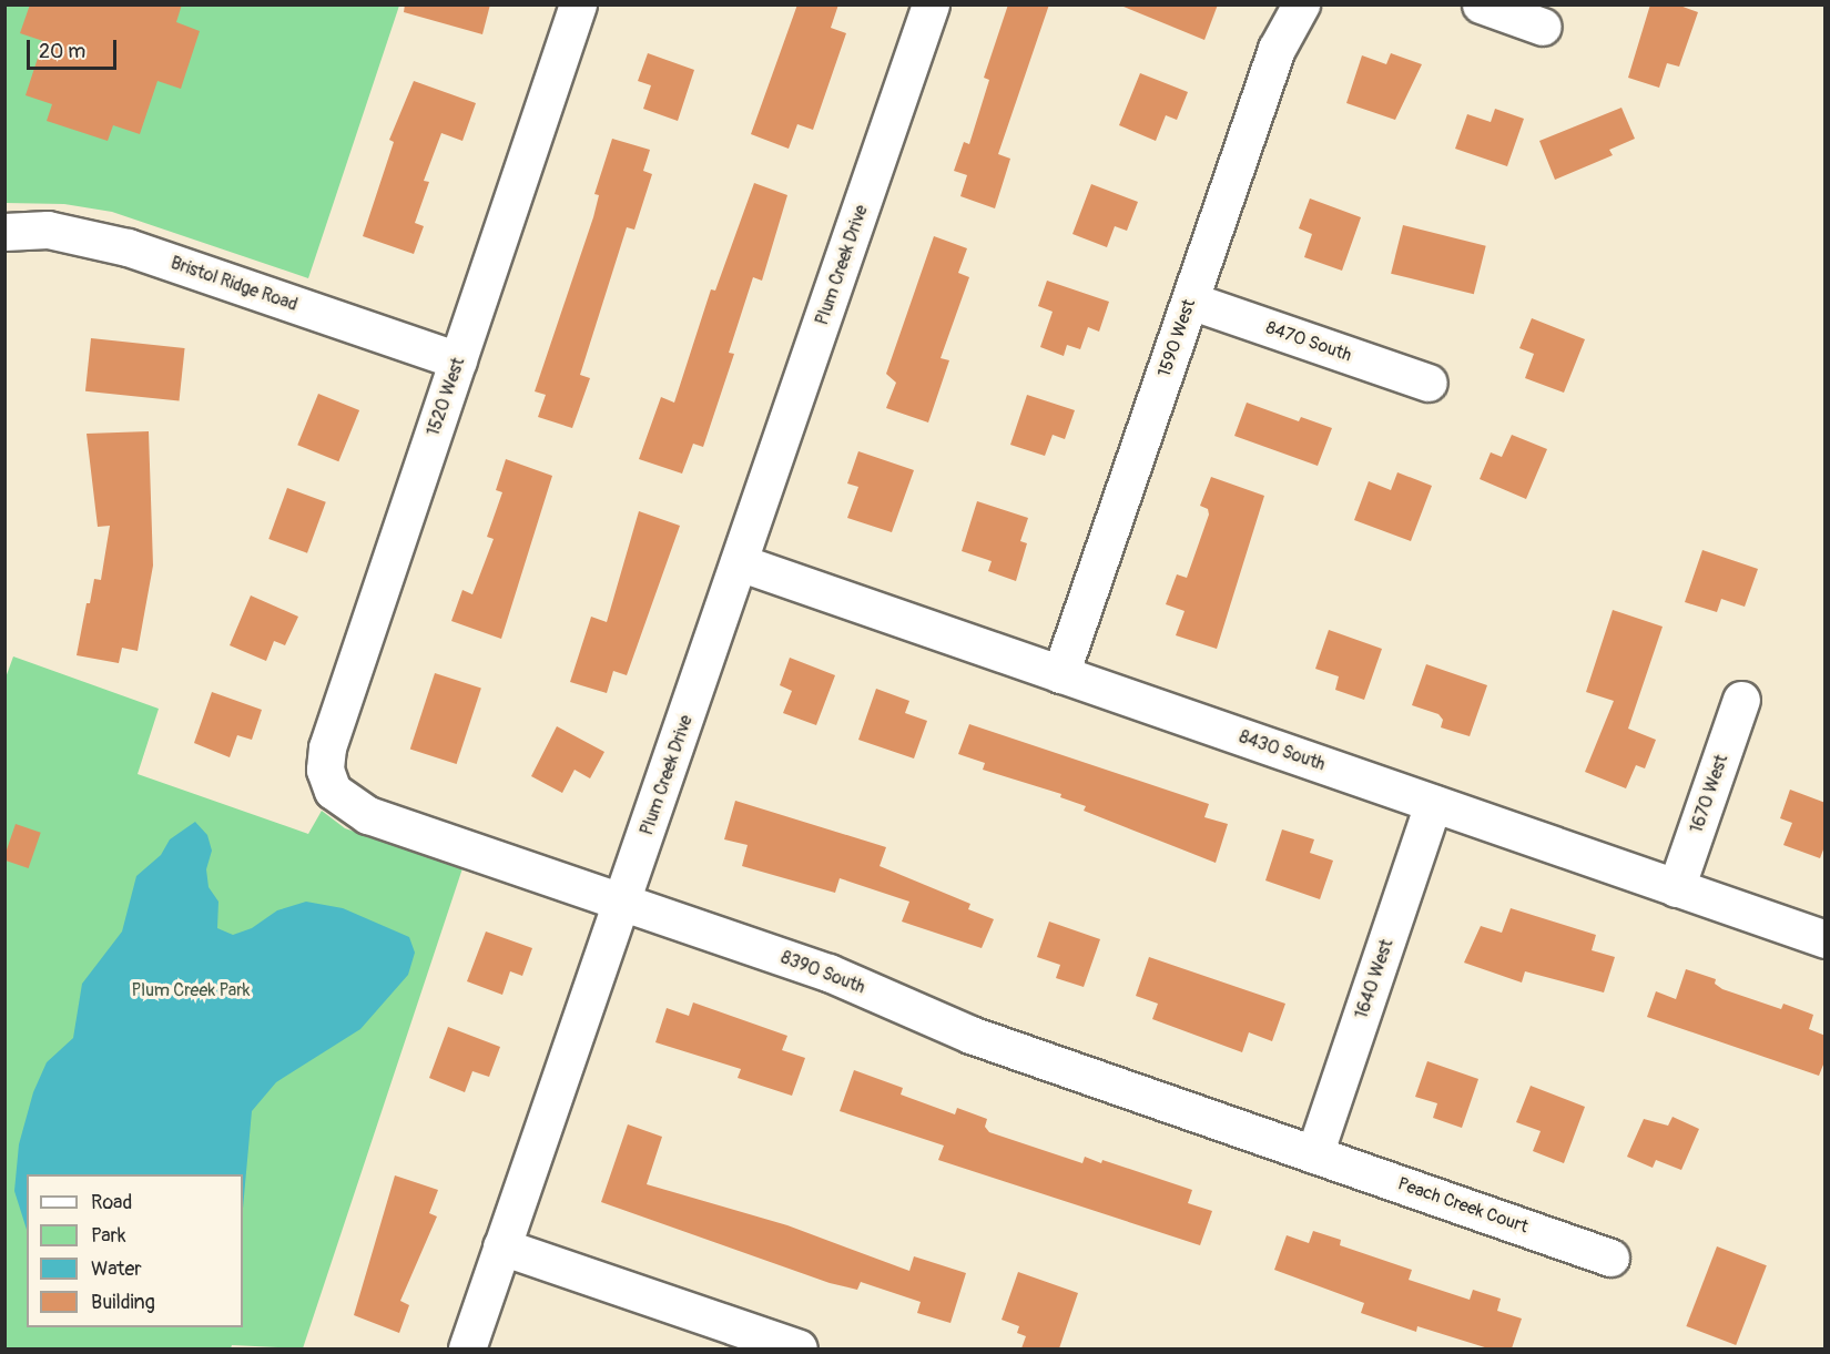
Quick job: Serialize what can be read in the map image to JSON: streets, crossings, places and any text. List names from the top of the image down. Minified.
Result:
{"streets":{"street":["Plum Creek Drive","Bristol Ridge Road","1590 West","8470 South","1520 West","8430 South","1670 West","8390 South","1640 West","Peach Creek Court"]},"crossings":[["Plum Creek Drive","8430 South"],["Plum Creek Drive","8390 South"],["Bristol Ridge Road","1520 West"],["1590 West","8470 South"],["1590 West","8430 South"],["1520 West","8390 South"],["8430 South","1670 West"],["8430 South","1640 West"],["8390 South","1640 West"],["8390 South","Peach Creek Court"],["1640 West","Peach Creek Court"]],"parks":["Plum Creek Park"],"legend":["Road","Park","Water","Building"],"scale_bar":"20 m"}
